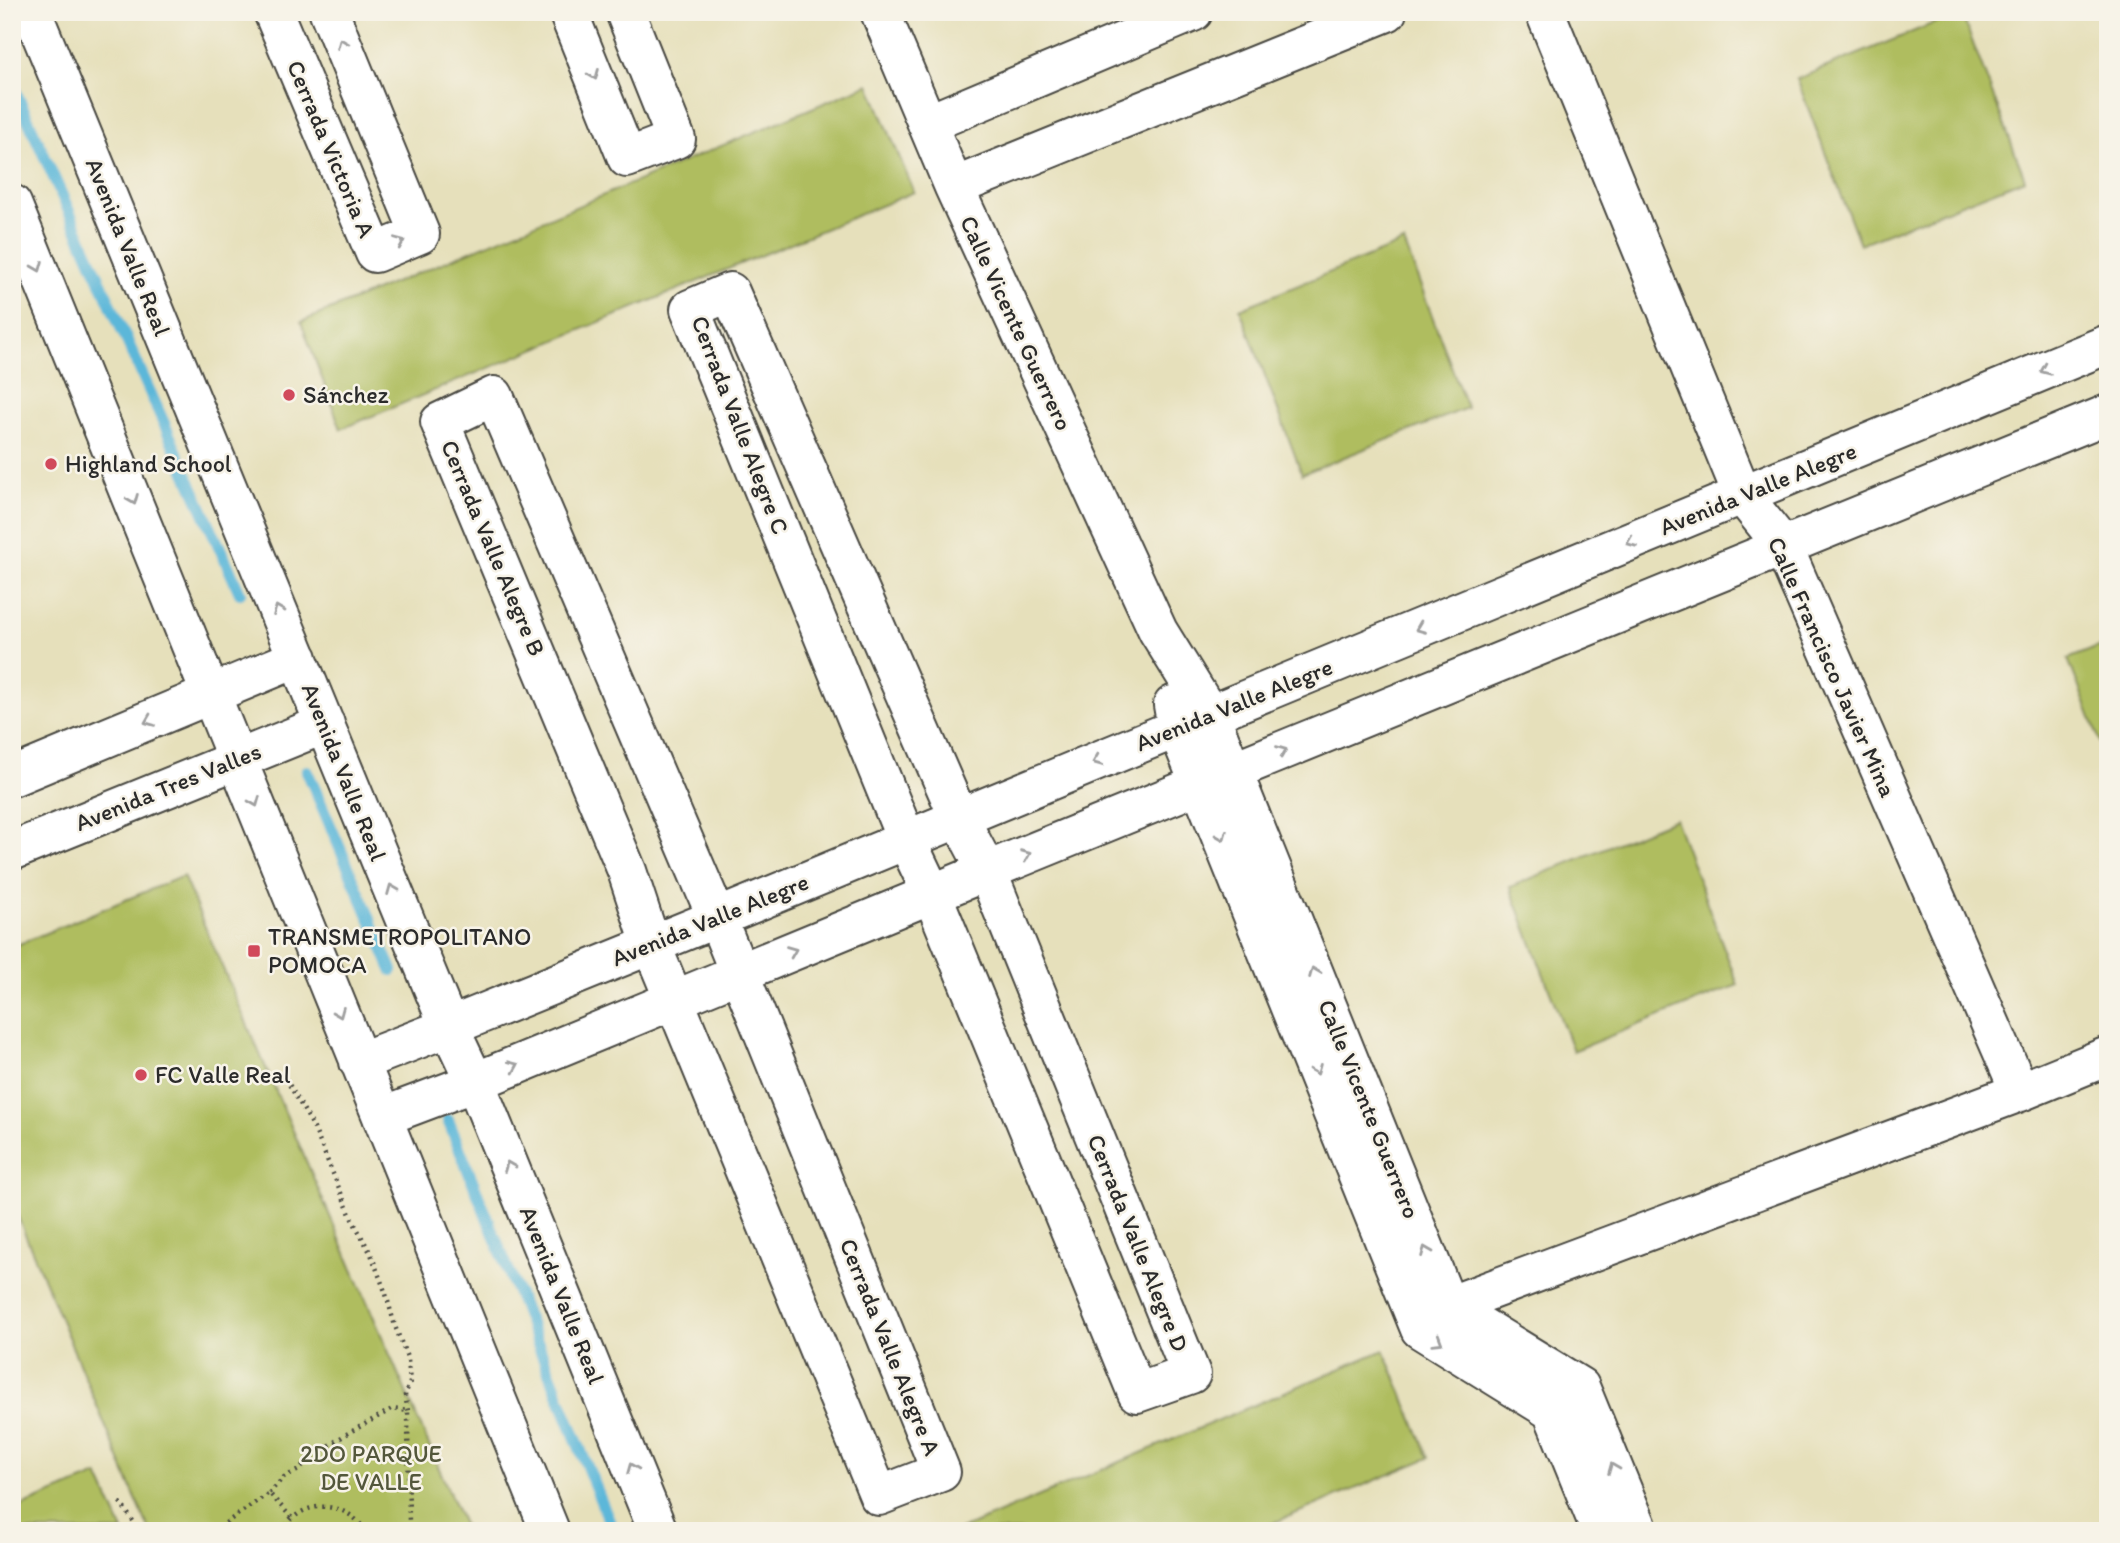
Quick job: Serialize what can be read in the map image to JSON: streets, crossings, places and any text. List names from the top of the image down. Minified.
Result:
{"streets":{"street":["Cerrada Victoria A","Avenida Valle Real","Calle Vicente Guerrero","Cerrada Valle Alegre C","Avenida Valle Alegre","Cerrada Valle Alegre B","Calle Francisco Javier Mina","Avenida Tres Valles","Cerrada Valle Alegre D","Cerrada Valle Alegre A"]},"crossings":[["Avenida Valle Real","Avenida Valle Alegre"],["Avenida Valle Real","Avenida Tres Valles"],["Calle Vicente Guerrero","Avenida Valle Alegre"],["Cerrada Valle Alegre C","Avenida Valle Alegre"],["Cerrada Valle Alegre C","Cerrada Valle Alegre D"],["Avenida Valle Alegre","Cerrada Valle Alegre B"],["Avenida Valle Alegre","Calle Francisco Javier Mina"],["Cerrada Valle Alegre B","Cerrada Valle Alegre A"]],"parks":["2DO PARQUE DE VALLE"],"places":{"other":["Sánchez","Highland School","FC Valle Real"],"transit":["TRANSMETROPOLITANO POMOCA"]}}
